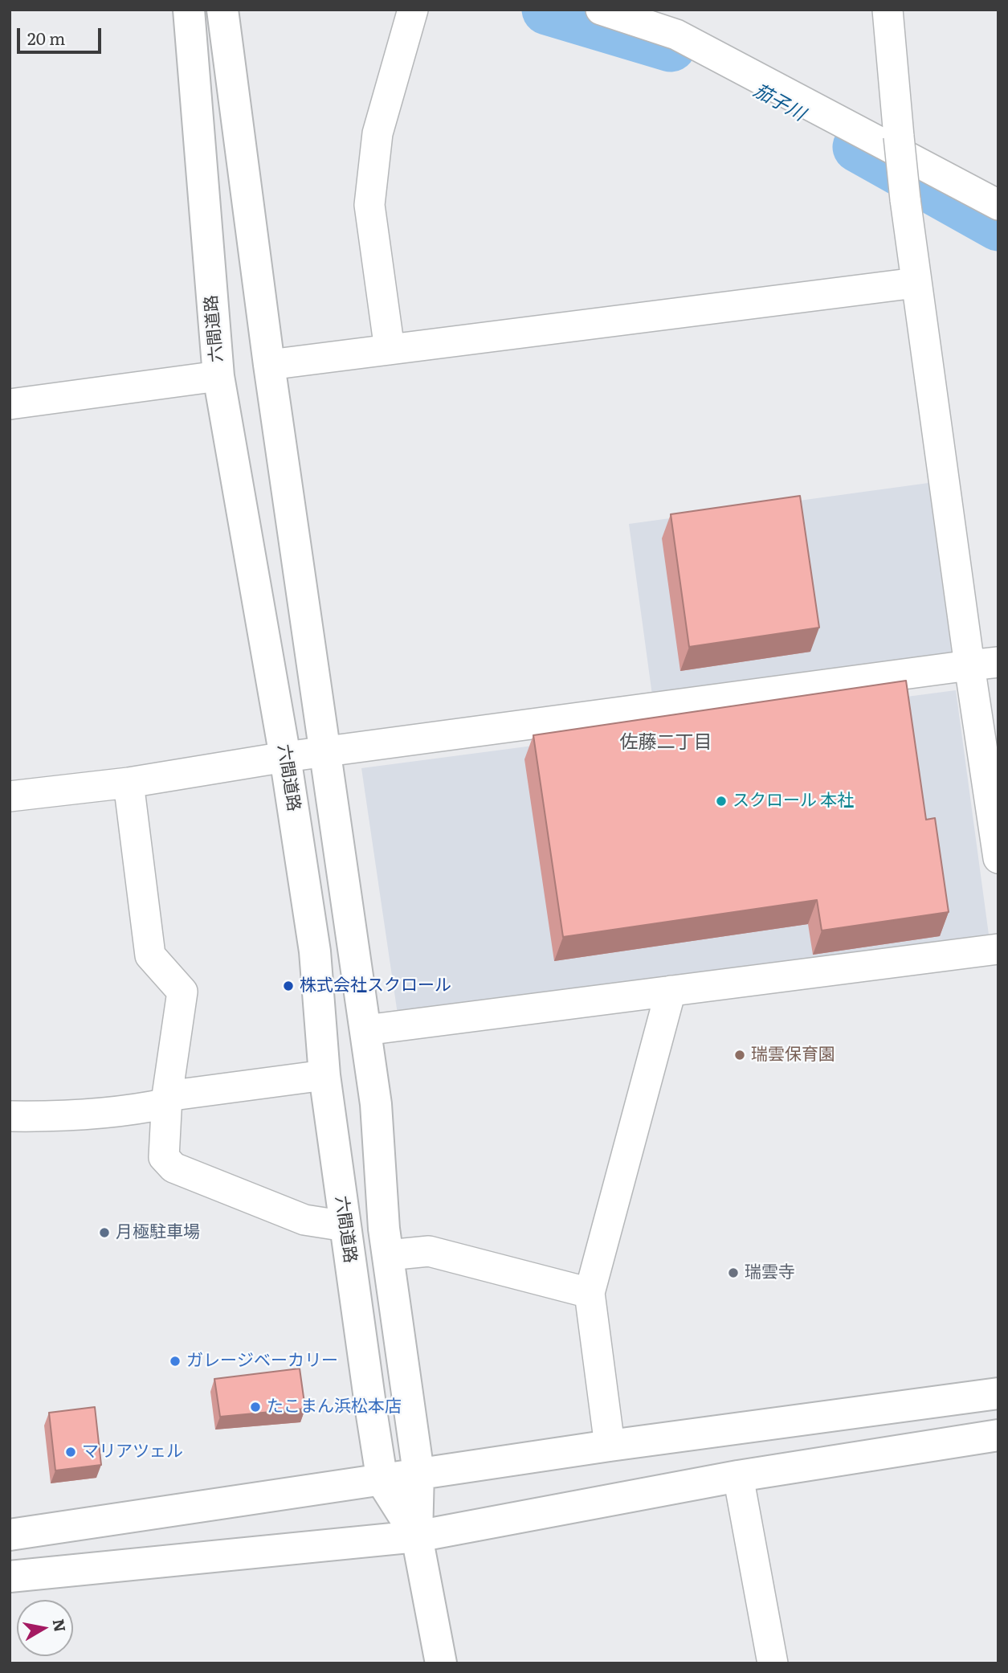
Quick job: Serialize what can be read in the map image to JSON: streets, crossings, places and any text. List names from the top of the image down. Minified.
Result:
{"streets":{"street":["六間道路"]},"districts":["佐藤二丁目"],"water":["茄子川"],"places":["スクロール 本社","株式会社スクロール","瑞雲保育園","月極駐車場","瑞雲寺","ガレージベーカリー","たこまん浜松本店","マリアツェル"],"scale_bar":"20 m","north":"right"}
